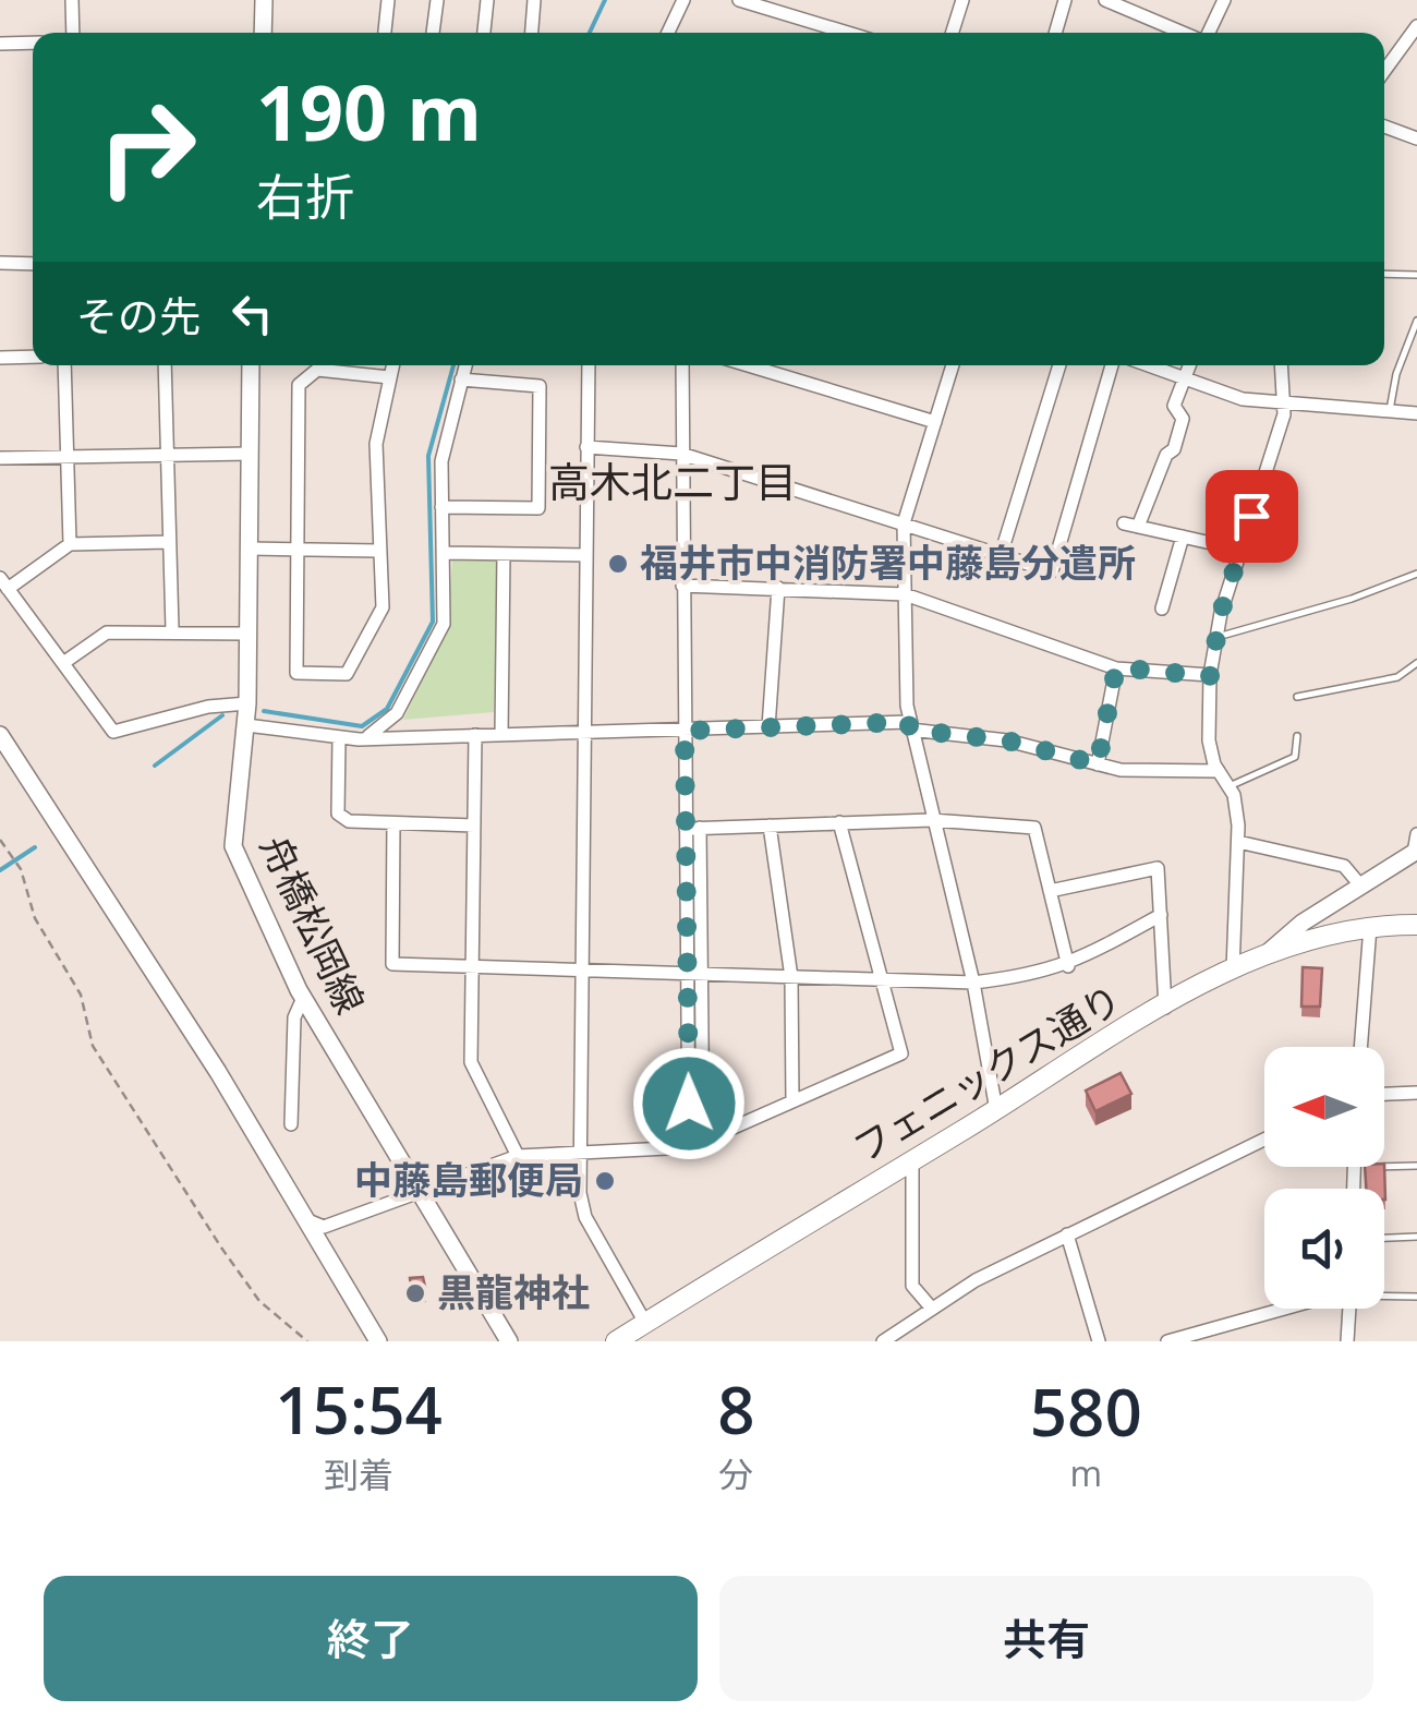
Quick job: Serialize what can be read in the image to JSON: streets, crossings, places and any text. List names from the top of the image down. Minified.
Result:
{"streets":{"main road":["舟橋松岡線","フェニックス通り"]},"districts":["高木北二丁目"],"places":["福井市中消防署中藤島分遣所","中藤島郵便局","黒龍神社"],"north":"left","page":{"turn":["190 m","右折"],"then":"その先","eta":["15:54","到着","8","分","580","m"],"buttons":["終了","共有"]}}
